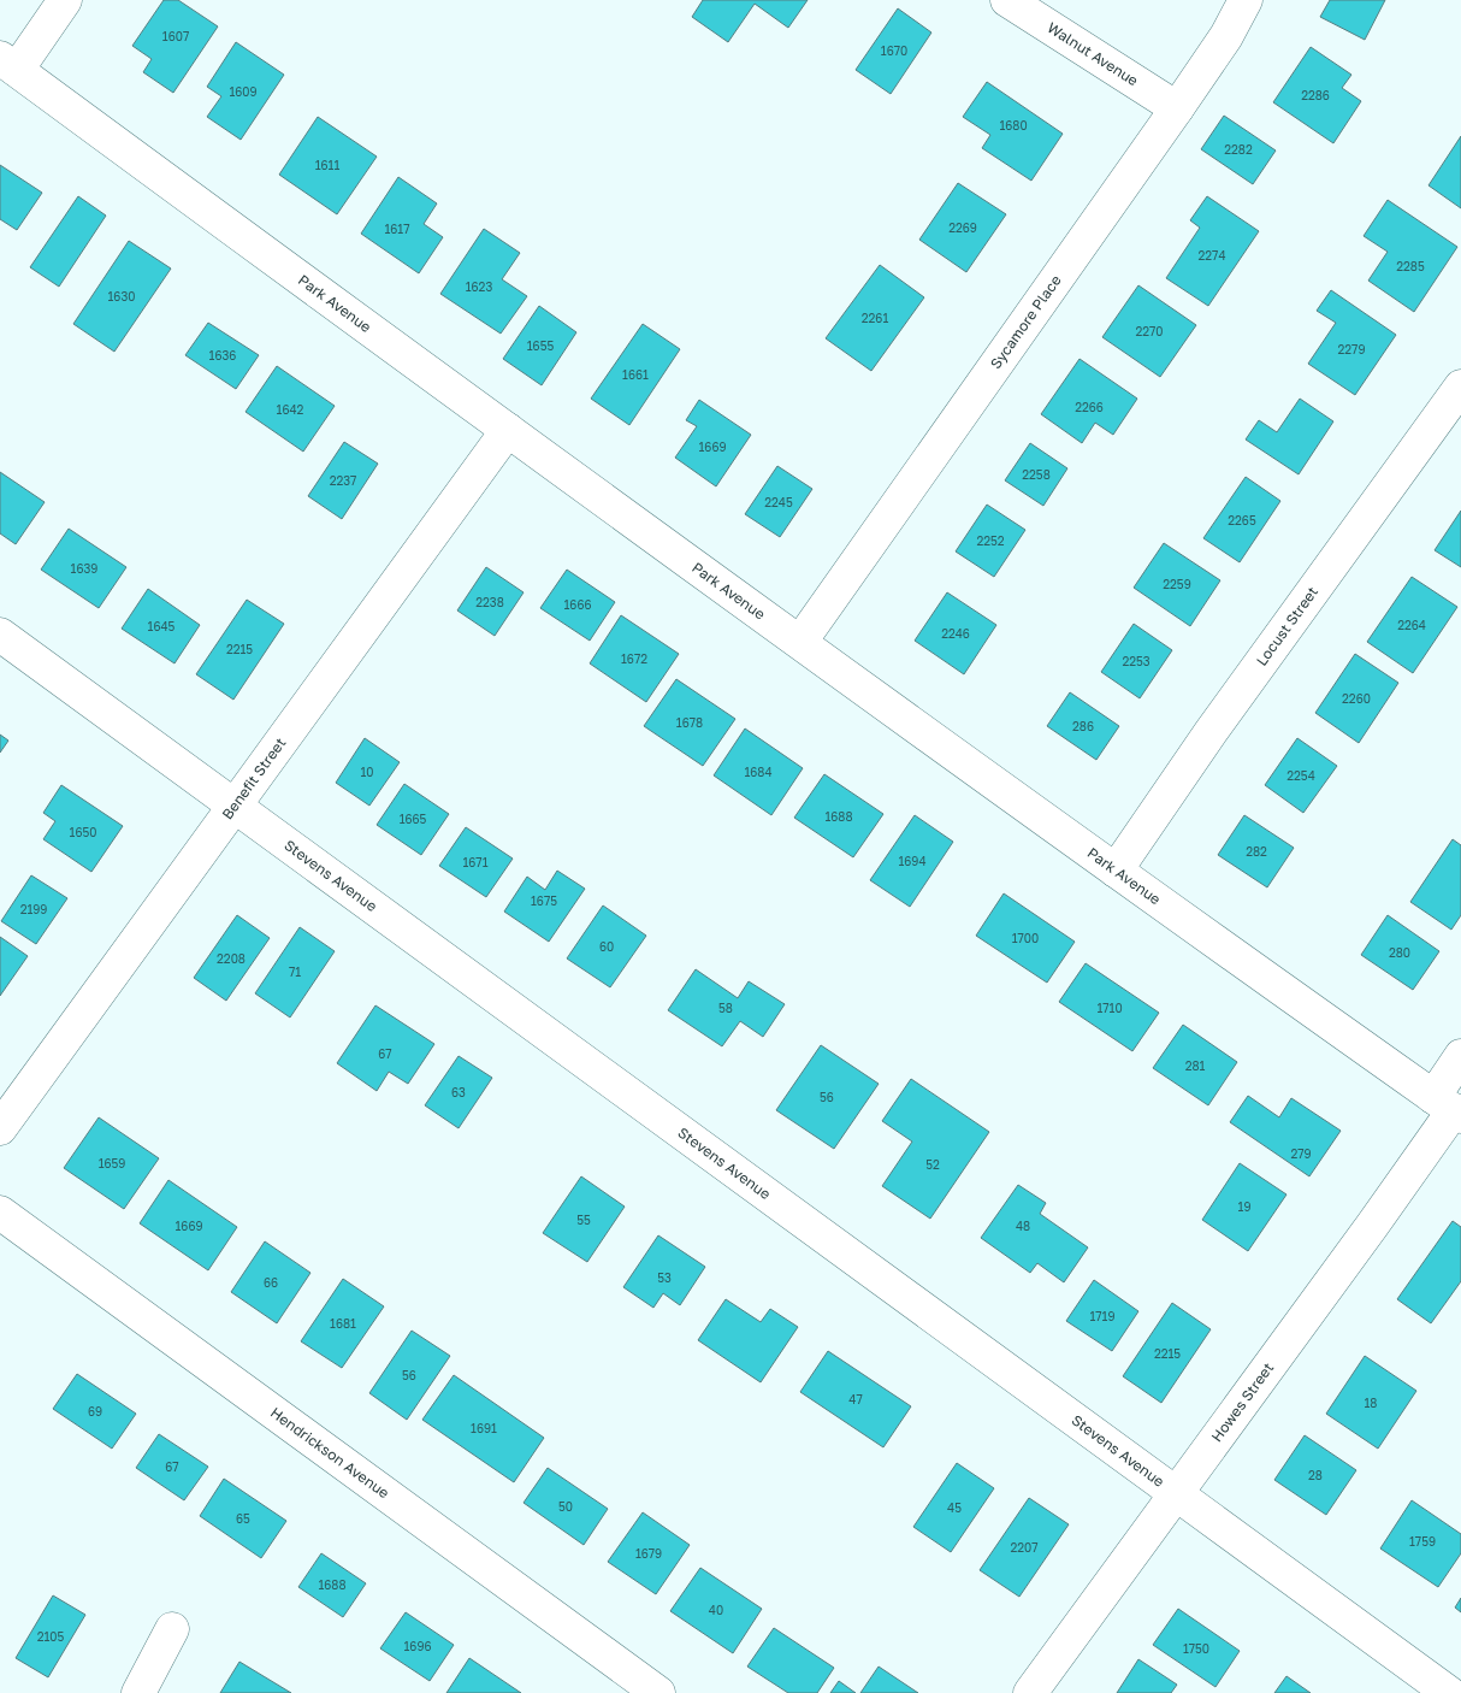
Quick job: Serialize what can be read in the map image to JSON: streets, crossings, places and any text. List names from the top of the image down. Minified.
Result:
{"streets":{"street":["Walnut Avenue","Park Avenue","Sycamore Place","Locust Street","Benefit Street","Stevens Avenue","Howes Street","Hendrickson Avenue"]},"crossings":[["Walnut Avenue","Sycamore Place"],["Park Avenue","Sycamore Place"],["Park Avenue","Locust Street"],["Park Avenue","Benefit Street"],["Park Avenue","Howes Street"],["Benefit Street","Stevens Avenue"],["Stevens Avenue","Howes Street"]],"house_numbers":["1607","1670","1609","2286","1680","2282","1611","2269","1617","2274","2285","1623","1630","2261","2270","1655","2279","1636","1661","2266","1642","1669","2258","2237","2245","2265","2252","1639","2259","2238","1666","2264","1645","2246","2215","1672","2253","2260","1678","286","10","1684","2254","1688","1665","1650","282","1694","1671","1675","2199","1700","60","280","2208","71","58","1710","67","281","63","56","279","1659","52","19","55","1669","48","53","66","1719","1681","2215","56","47","18","69","1691","67","28","50","45","65","1759","2207","1679","1688","40","2105","1696","1750"]}
